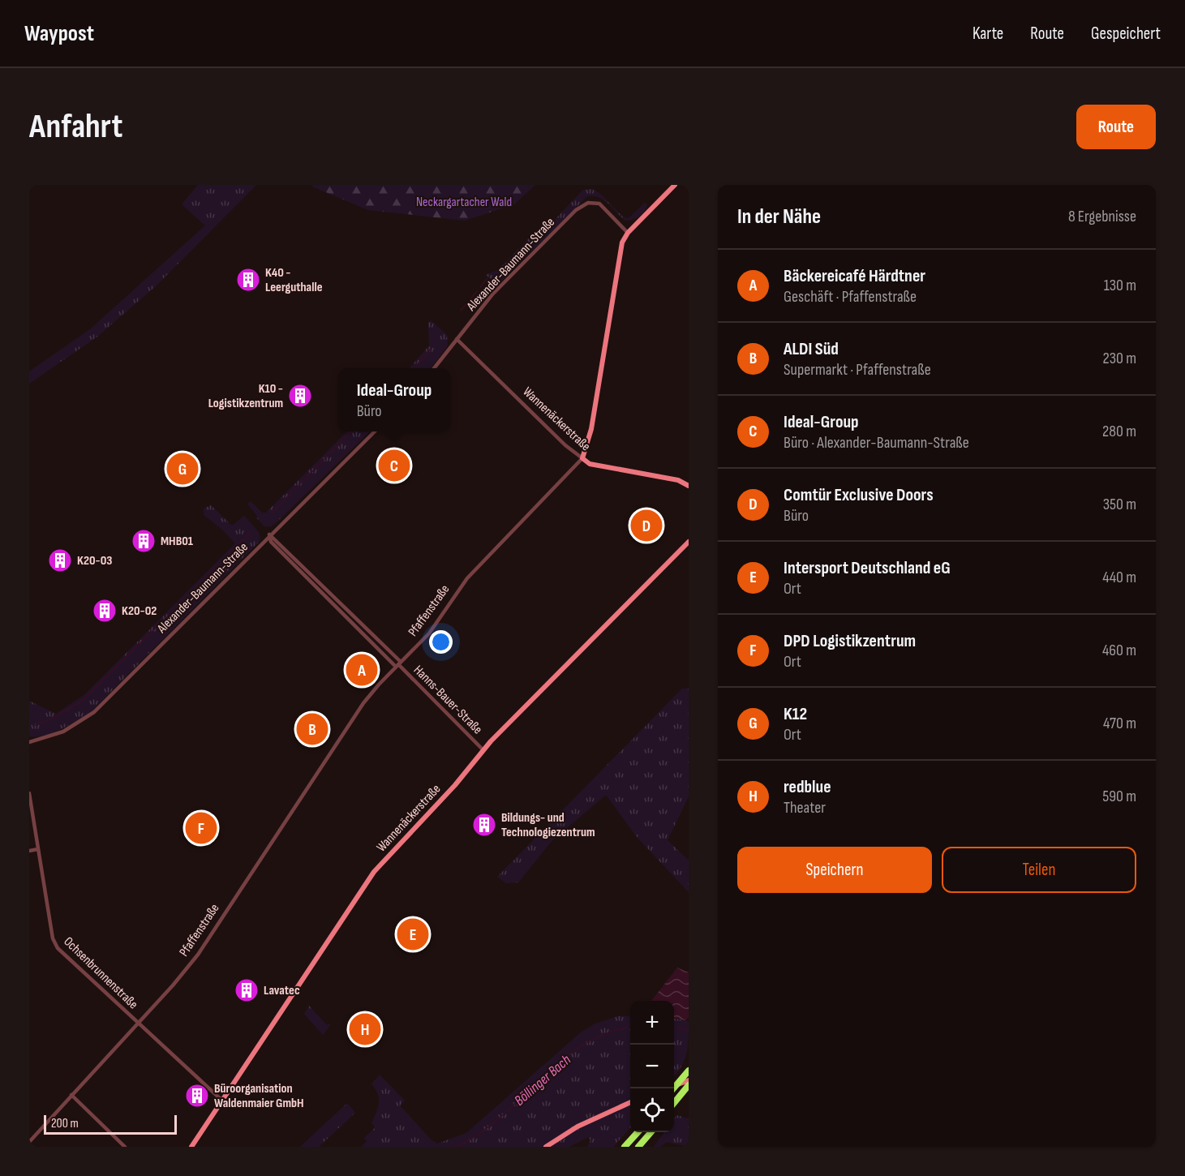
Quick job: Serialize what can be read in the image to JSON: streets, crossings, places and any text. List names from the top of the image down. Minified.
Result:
{"streets":{"street":["Alexander-Baumann-Straße","Wannenäckerstraße","Pfaffenstraße","Hanns-Bauer-Straße","Ochsenbrunnenstraße"]},"crossings":[["Alexander-Baumann-Straße","Wannenäckerstraße"],["Alexander-Baumann-Straße","Pfaffenstraße"],["Alexander-Baumann-Straße","Hanns-Bauer-Straße"],["Wannenäckerstraße","Pfaffenstraße"],["Wannenäckerstraße","Hanns-Bauer-Straße"],["Wannenäckerstraße","Ochsenbrunnenstraße"],["Pfaffenstraße","Hanns-Bauer-Straße"],["Pfaffenstraße","Ochsenbrunnenstraße"]],"water":["Böllinger Bach"],"parks":["Neckargartacher Wald"],"places":{"building":["K40 - Leerguthalle","K10 - Logistikzentrum","MHB01","K20-03","K20-02","Bildungs- und Technologiezentrum","Lavatec","Büroorganisation Waldenmaier GmbH"]},"scale_bar":"200 m","page":{"header":"Waypost","nav":["Karte","Route","Gespeichert"],"buttons":["Route",["Speichern","Teilen"]],"title":"Anfahrt","heading":["In der Nähe","8 Ergebnisse"],"list":[{"mark":"A","name":"Bäckereicafé Härdtner","note":"Geschäft · Pfaffenstraße","value":"130 m"},{"mark":"B","name":"ALDI Süd","note":"Supermarkt · Pfaffenstraße","value":"230 m"},{"mark":"C","name":"Ideal-Group","note":"Büro · Alexander-Baumann-Straße","value":"280 m"},{"mark":"D","name":"Comtür Exclusive Doors","note":"Büro","value":"350 m"},{"mark":"E","name":"Intersport Deutschland eG","note":"Ort","value":"440 m"},{"mark":"F","name":"DPD Logistikzentrum","note":"Ort","value":"460 m"},{"mark":"G","name":"K12","note":"Ort","value":"470 m"},{"mark":"H","name":"redblue","note":"Theater","value":"590 m"}],"popup":["Ideal-Group","Büro"],"pins":["C","G","D","A","B","F","E","H"],"map_buttons":["+","−"],"scale":"200 m"}}
